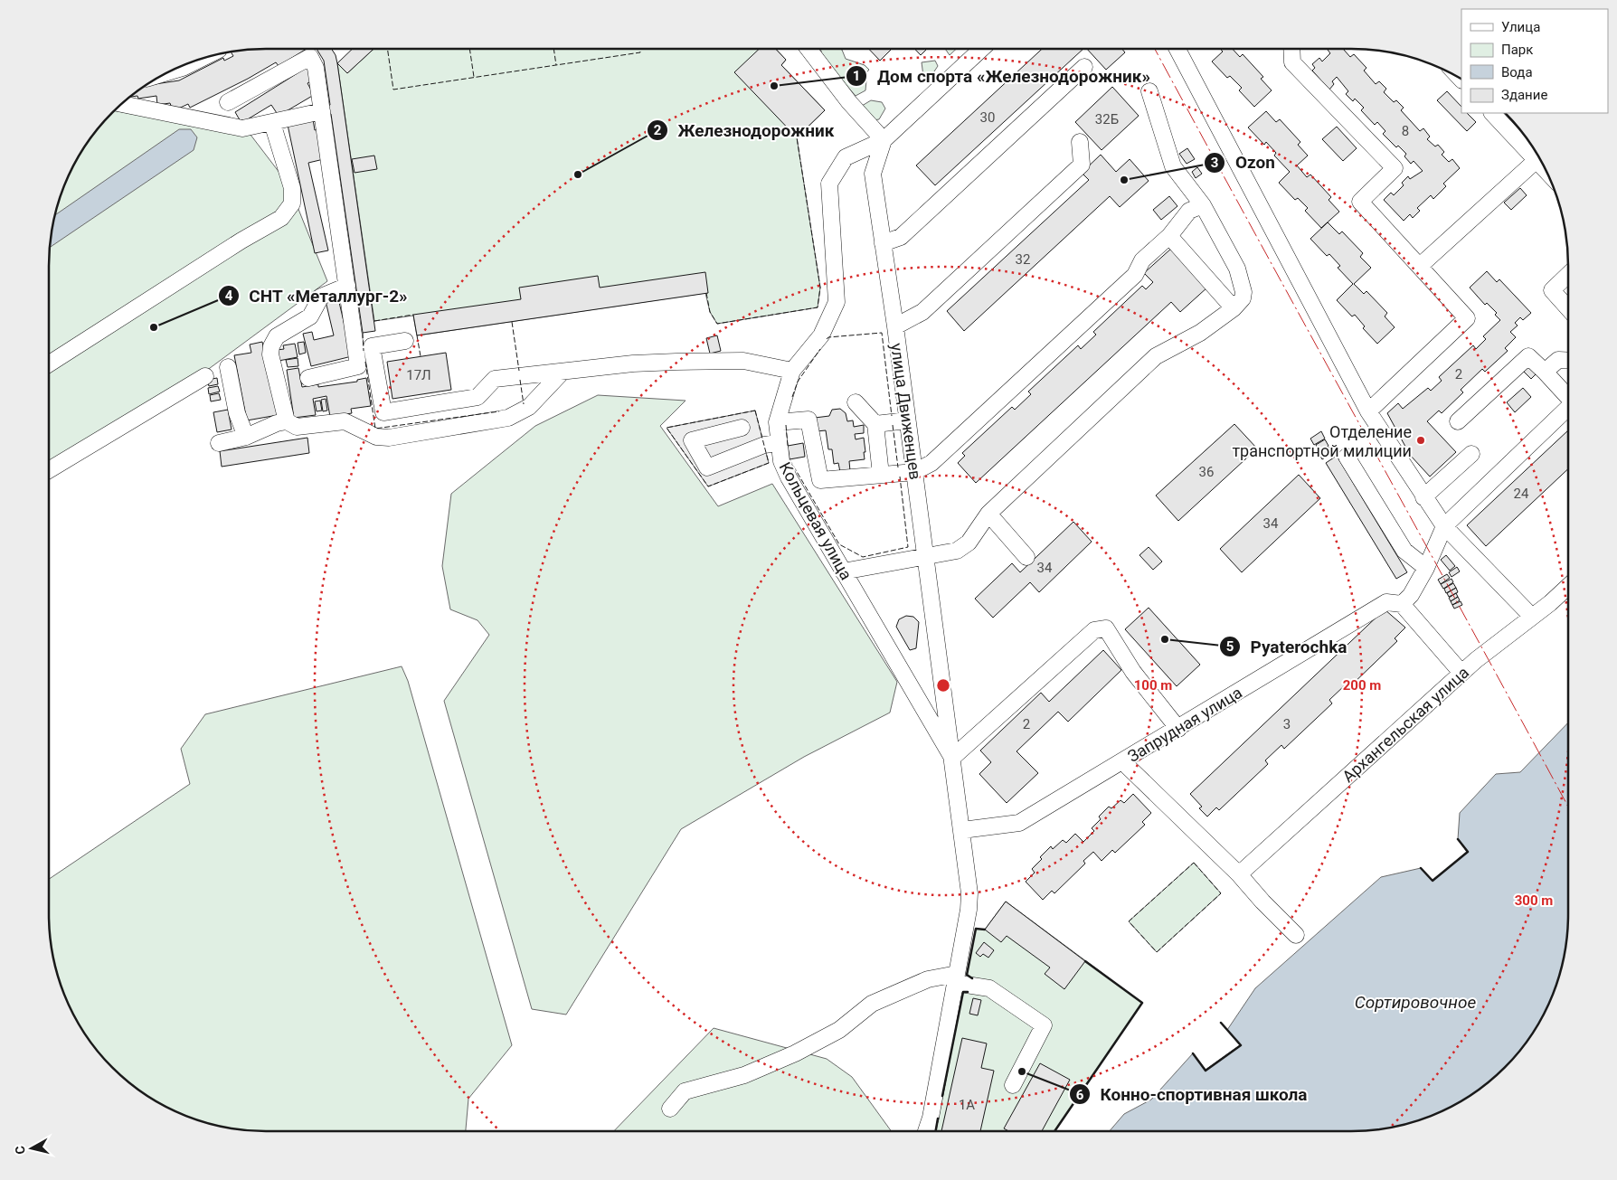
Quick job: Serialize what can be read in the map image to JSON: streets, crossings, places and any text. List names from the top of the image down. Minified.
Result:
{"streets":{"street":["улица Движенцев","Кольцевая улица","Запрудная улица","Архангельская улица"]},"crossings":[["улица Движенцев","Кольцевая улица"],["улица Движенцев","Запрудная улица"]],"water":["Сортировочное"],"places":["Дом спорта «Железнодорожник»","Железнодорожник","Ozon","СНТ «Металлург-2»","Отделение транспортной милиции","Pyaterochka","Конно-спортивная школа"],"house_numbers":["30","32Б","8","32","2","17Л","36","24","34","34","2","3","1А"],"legend":["Улица","Парк","Вода","Здание"],"north":"left","rings":["100 m","200 m","300 m"]}
